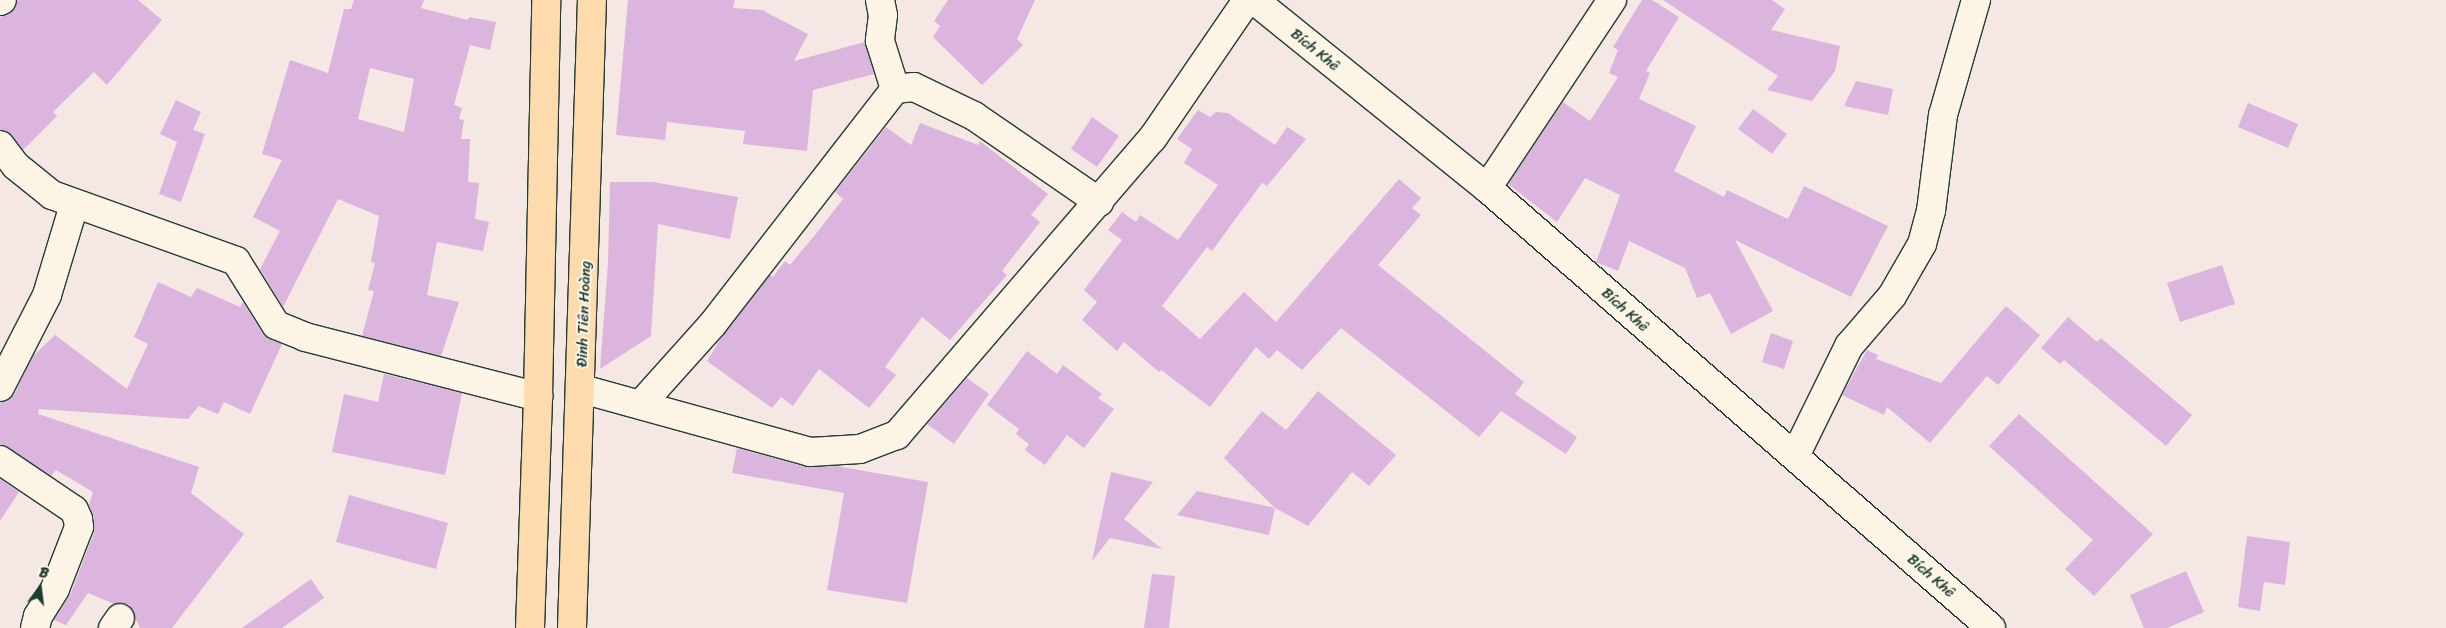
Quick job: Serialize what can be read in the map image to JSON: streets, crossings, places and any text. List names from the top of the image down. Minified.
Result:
{"streets":{"highway":["Đinh Tiên Hoàng"],"street":["Bích Khê"]},"north":"top"}
